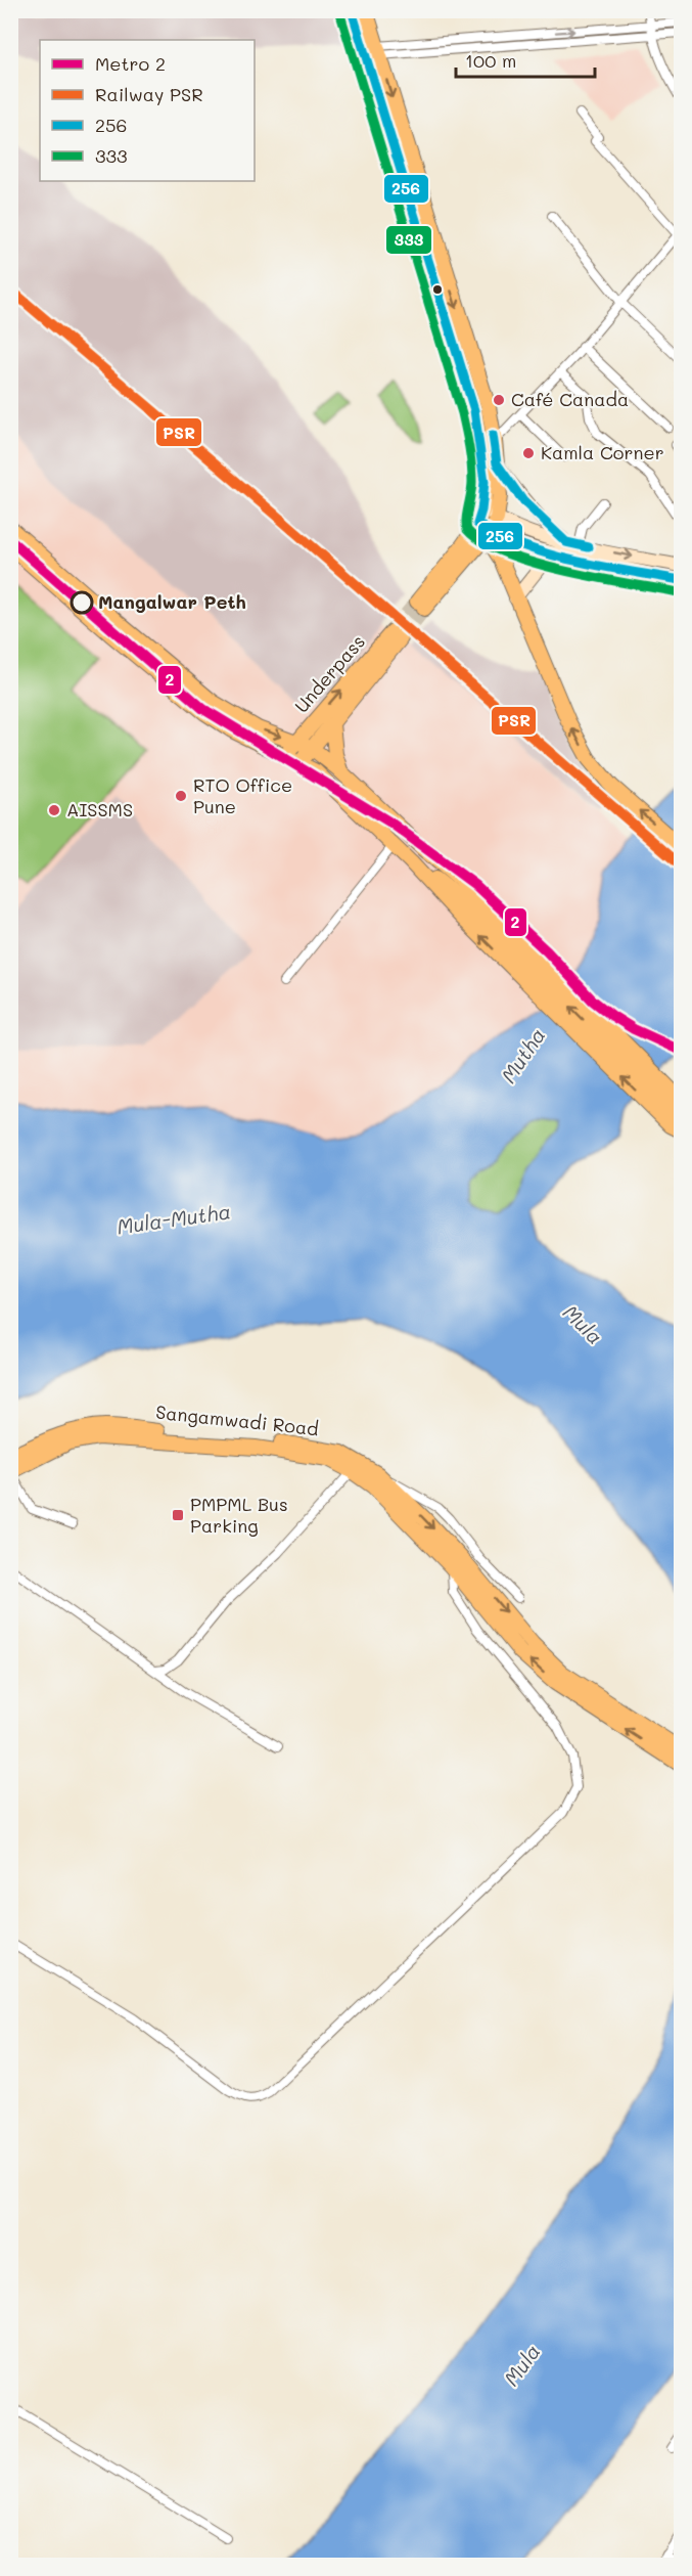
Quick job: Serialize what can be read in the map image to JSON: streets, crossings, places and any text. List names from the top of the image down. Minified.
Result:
{"streets":{"main road":["Underpass","Sangamwadi Road"]},"water":["Mutha","Mula-Mutha","Mula"],"places":{"other":["Café Canada","Kamla Corner","Mangalwar Peth","RTO Office Pune","AISSMS"],"transit":["PMPML Bus Parking"]},"lines":["transit line 256","transit line 333","rail line PSR","metro line 2"],"legend":["Metro 2","Railway PSR","256","333"],"scale_bar":"100 m"}
